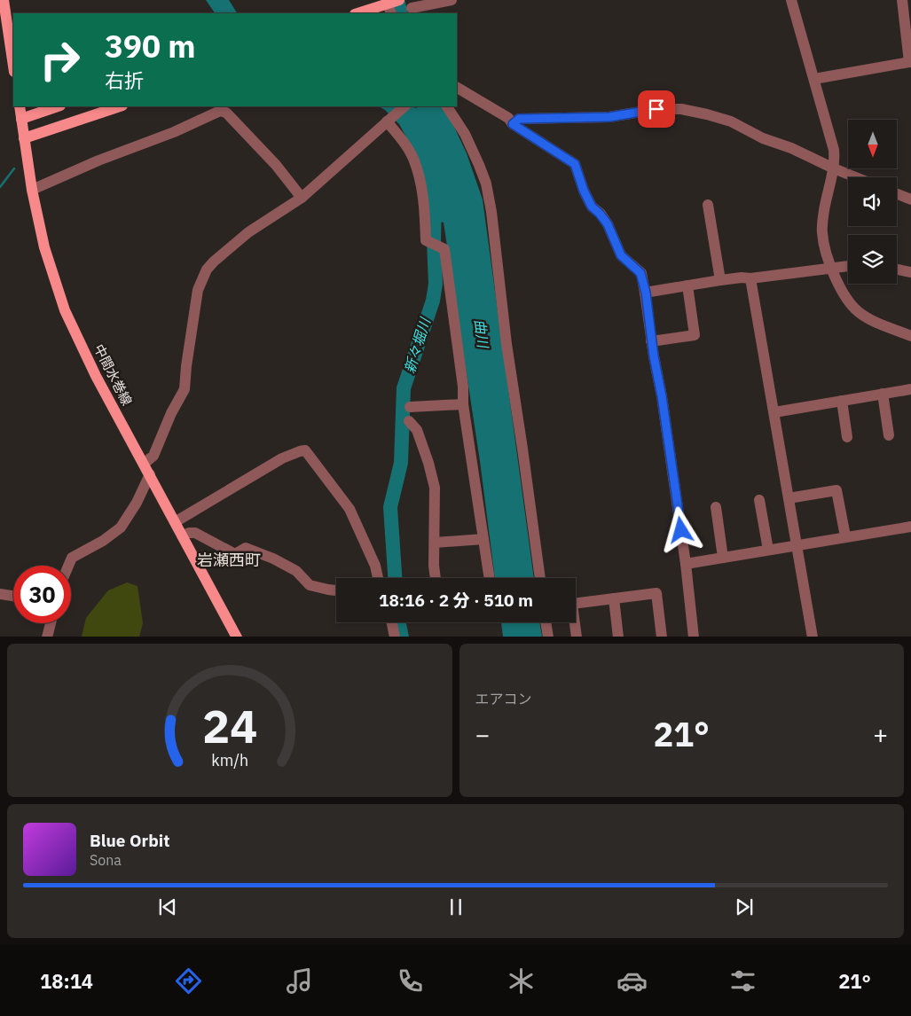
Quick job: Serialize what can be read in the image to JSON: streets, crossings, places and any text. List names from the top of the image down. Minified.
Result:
{"streets":{"main road":["中間水巻線"]},"districts":["岩瀬西町"],"water":["曲川","新々堀川"],"north":"bottom","page":{"turn":["390 m","右折"],"limit":"30","trip":"18:16 · 2 分 · 510 m","tile":"エアコン","heat":["−","21°","+"],"song":["Blue Orbit","Sona"],"tabs":["18:14","21°"],"gauge":["24","km/h"]}}
